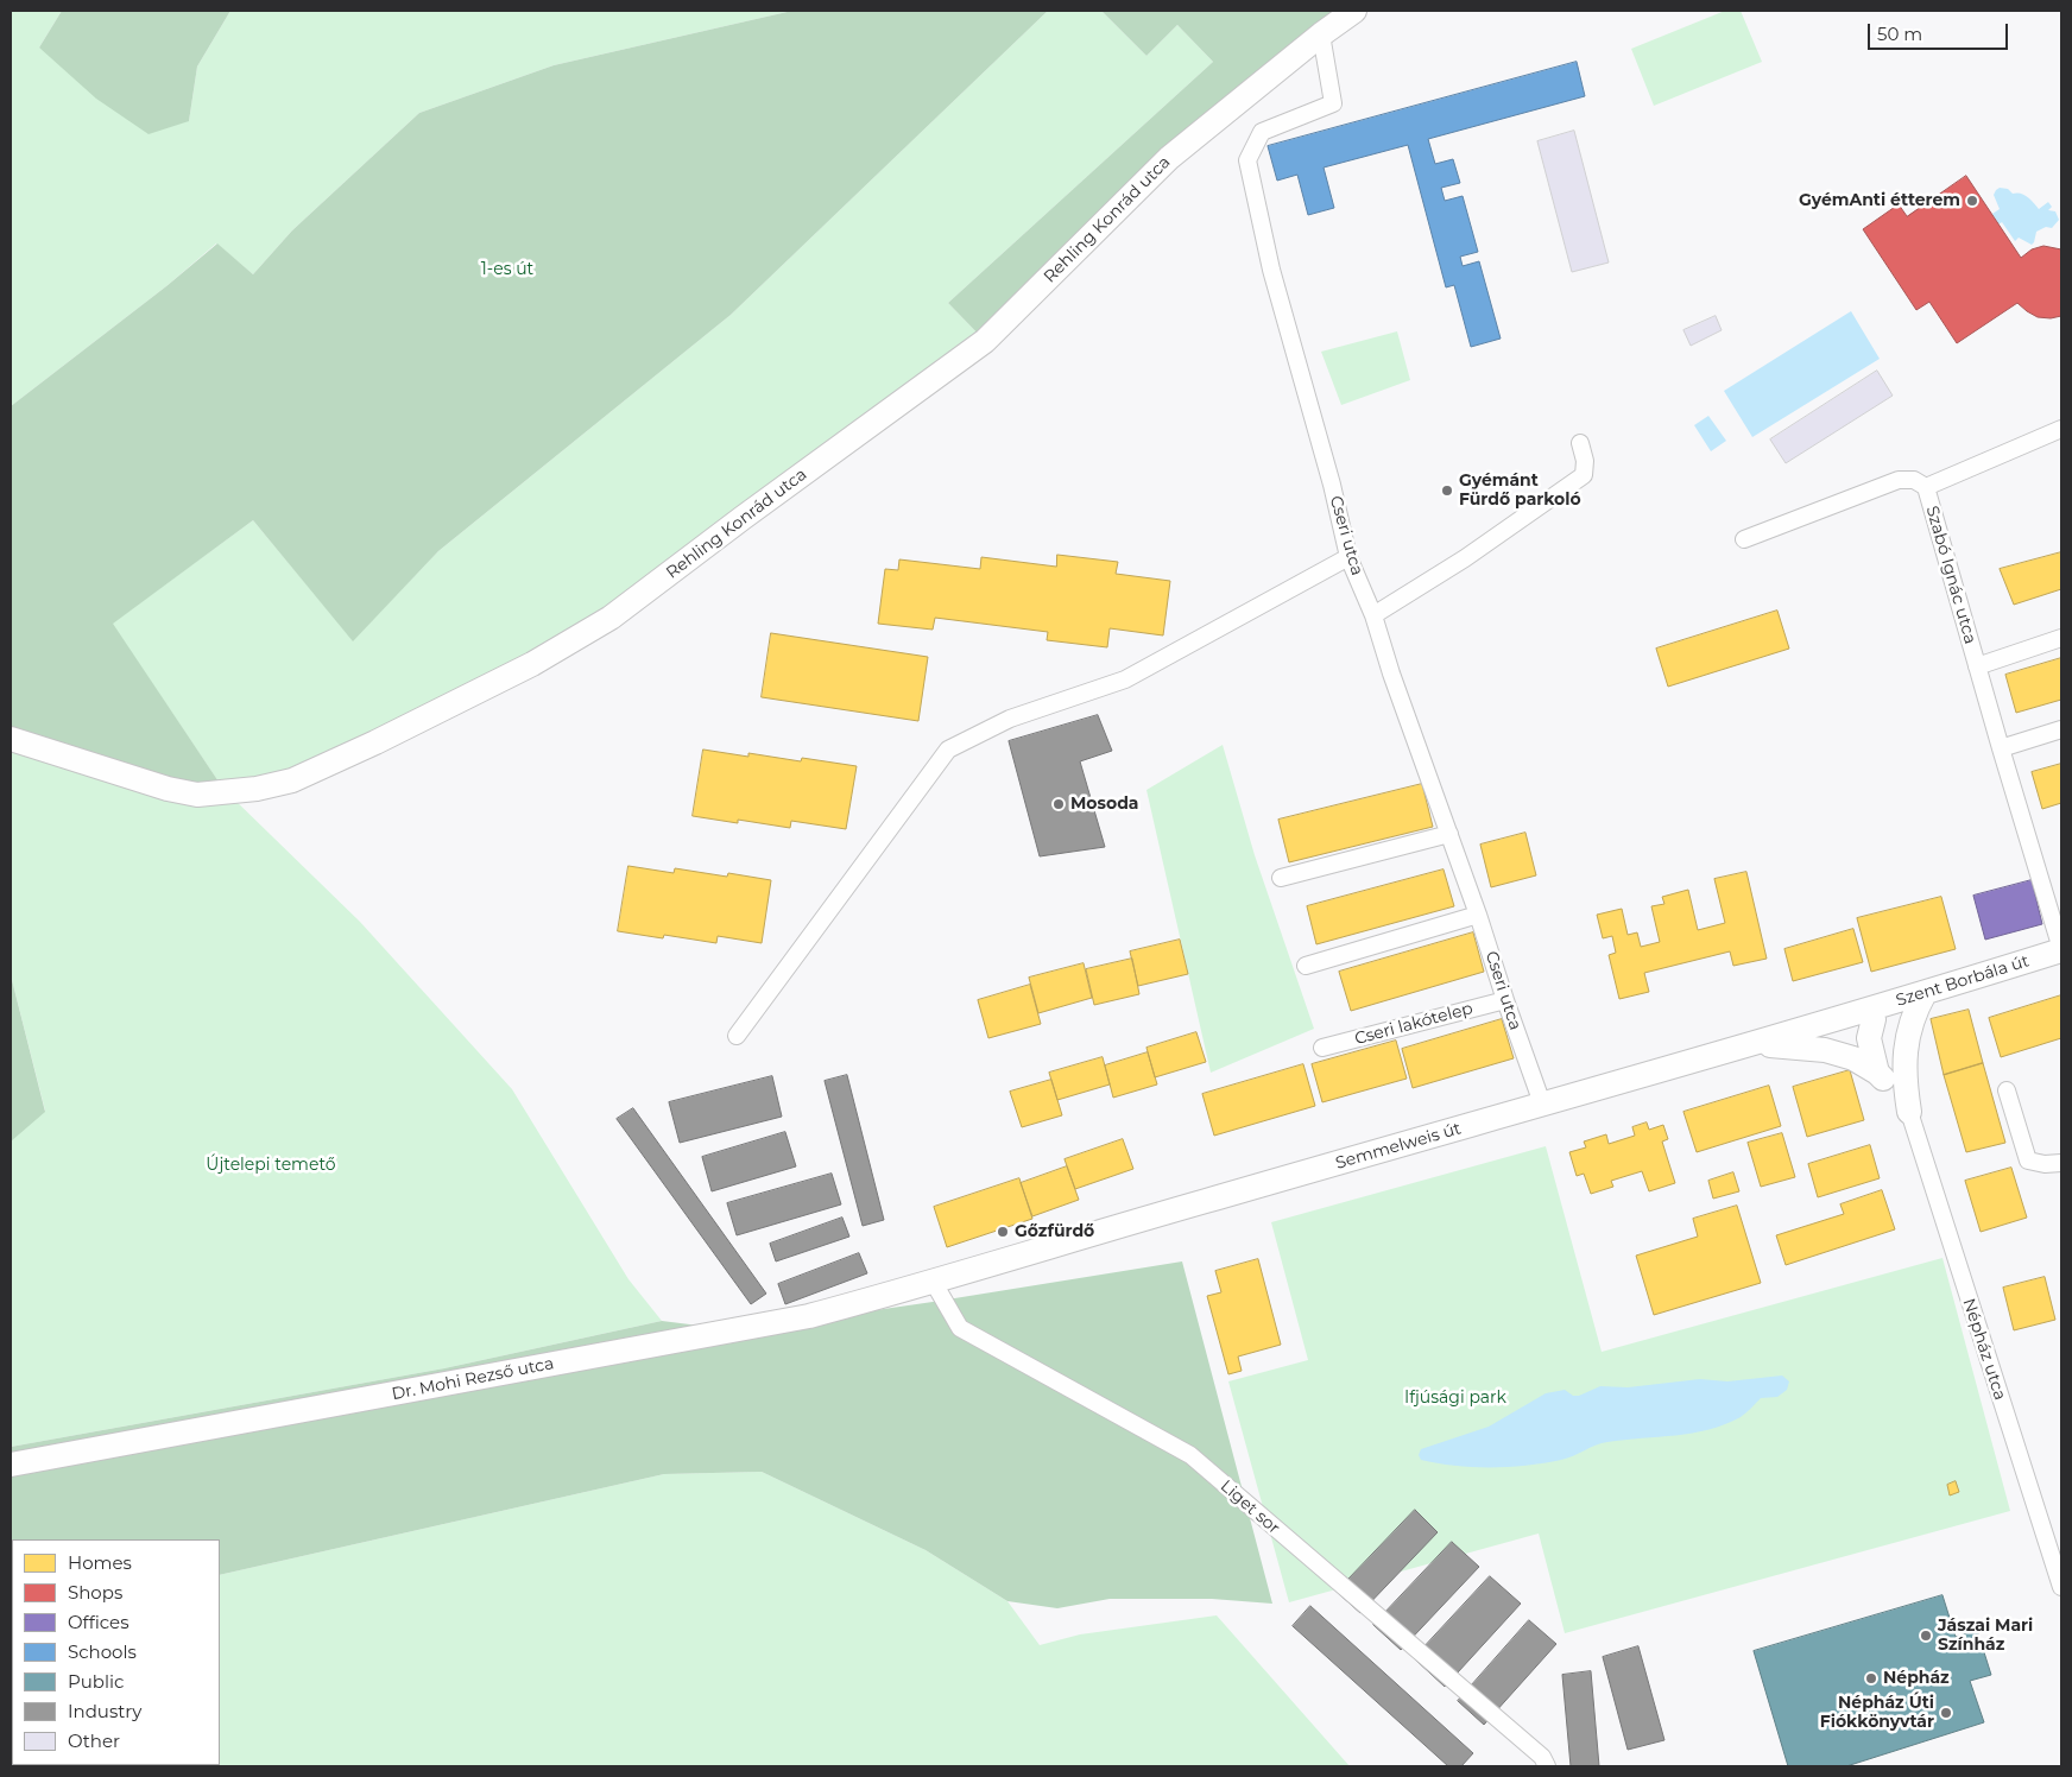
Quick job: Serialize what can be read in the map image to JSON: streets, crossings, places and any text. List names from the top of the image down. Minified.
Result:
{"streets":{"street":["Rehling Konrád utca","Cseri utca","Szabó Ignác utca","Szent Borbála út","Cseri lakótelep","Semmelweis út","Népház utca","Dr. Mohi Rezső utca","Liget sor"]},"crossings":[["Rehling Konrád utca","Cseri utca"],["Cseri utca","Cseri lakótelep"],["Cseri utca","Semmelweis út"],["Szabó Ignác utca","Szent Borbála út"],["Szent Borbála út","Semmelweis út"],["Semmelweis út","Dr. Mohi Rezső utca"],["Semmelweis út","Liget sor"],["Dr. Mohi Rezső utca","Liget sor"]],"parks":["1-es út","Újtelepi temető","Ifjúsági park"],"places":["GyémAnti étterem","Gyémánt Fürdő parkoló","Mosoda","Gőzfürdő","Jászai Mari Színház","Népház","Népház Úti Fiókkönyvtár"],"legend":["Homes","Shops","Offices","Schools","Public","Industry","Other"],"scale_bar":"50 m"}
